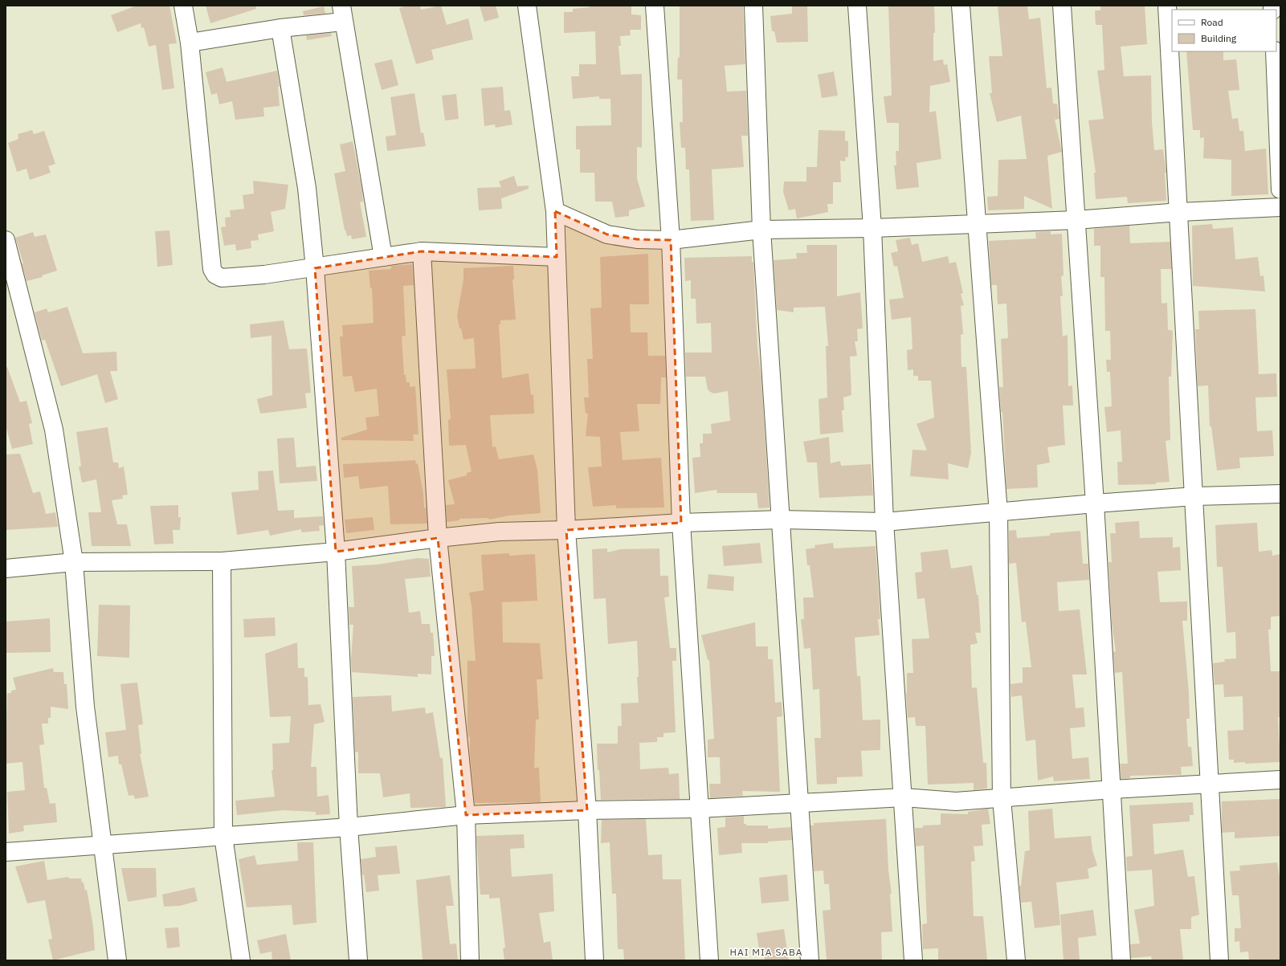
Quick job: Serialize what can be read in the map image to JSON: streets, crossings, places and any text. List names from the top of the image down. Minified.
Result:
{"districts":["HAI MIA SABA"],"legend":["Road","Building"]}
